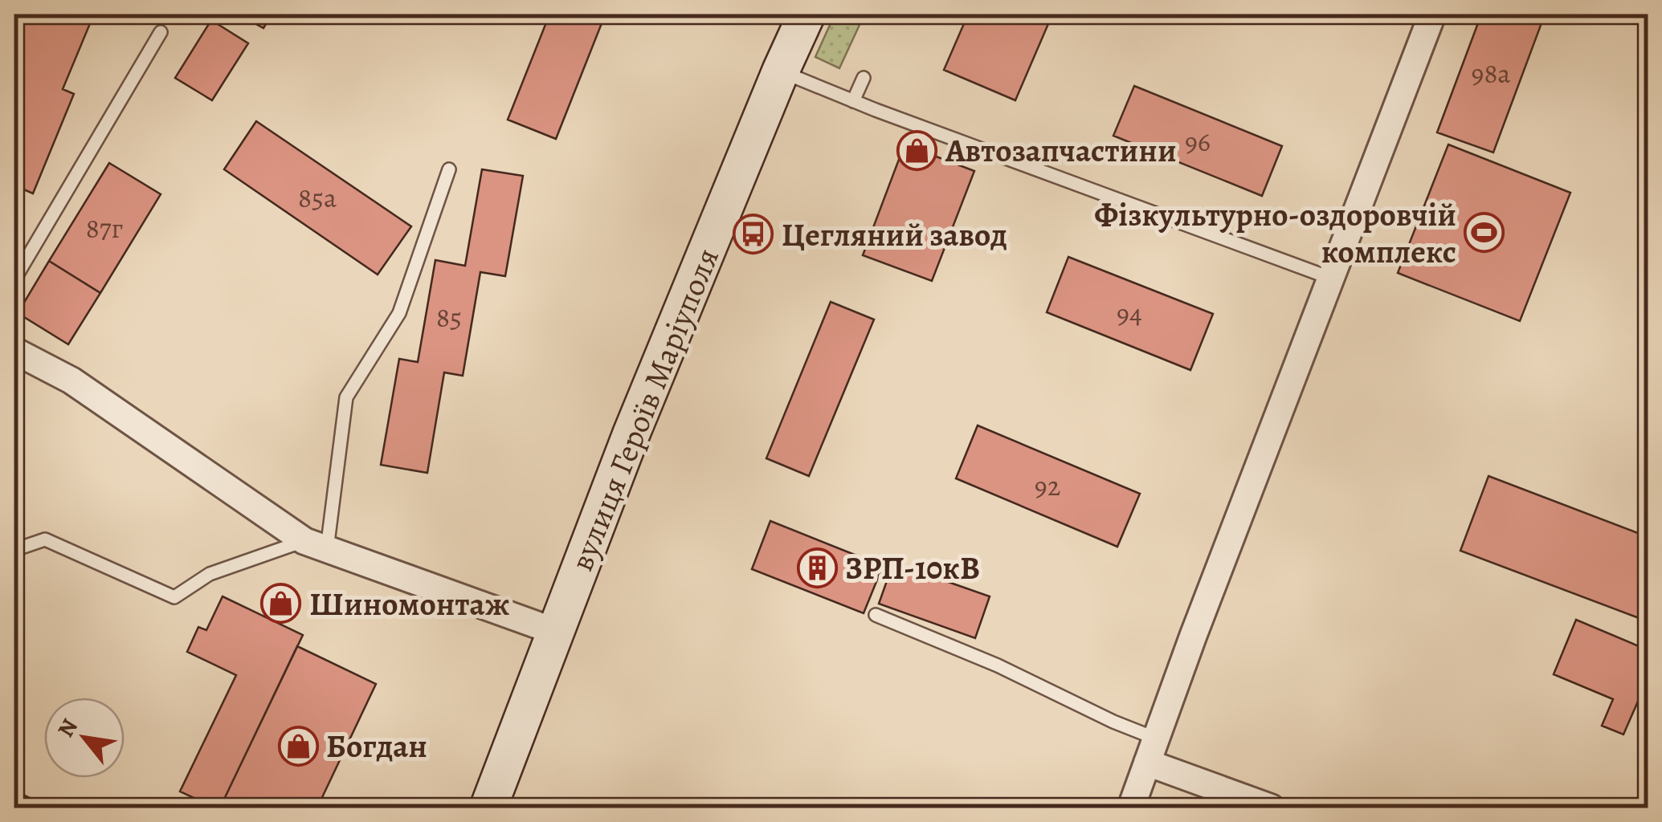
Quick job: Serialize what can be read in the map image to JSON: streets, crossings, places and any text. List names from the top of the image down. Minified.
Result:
{"streets":{"main road":["вулиця Героїв Маріуполя"]},"places":{"shop":["Автозапчастини","Шиномонтаж","Богдан"],"sports":["Фізкультурно-оздоровчій комплекс"],"bus stop":["Цегляний завод"],"building":["ЗРП-10кВ"]},"house_numbers":["98а","96","85а","87г","94","85","92"],"north":"top left"}
